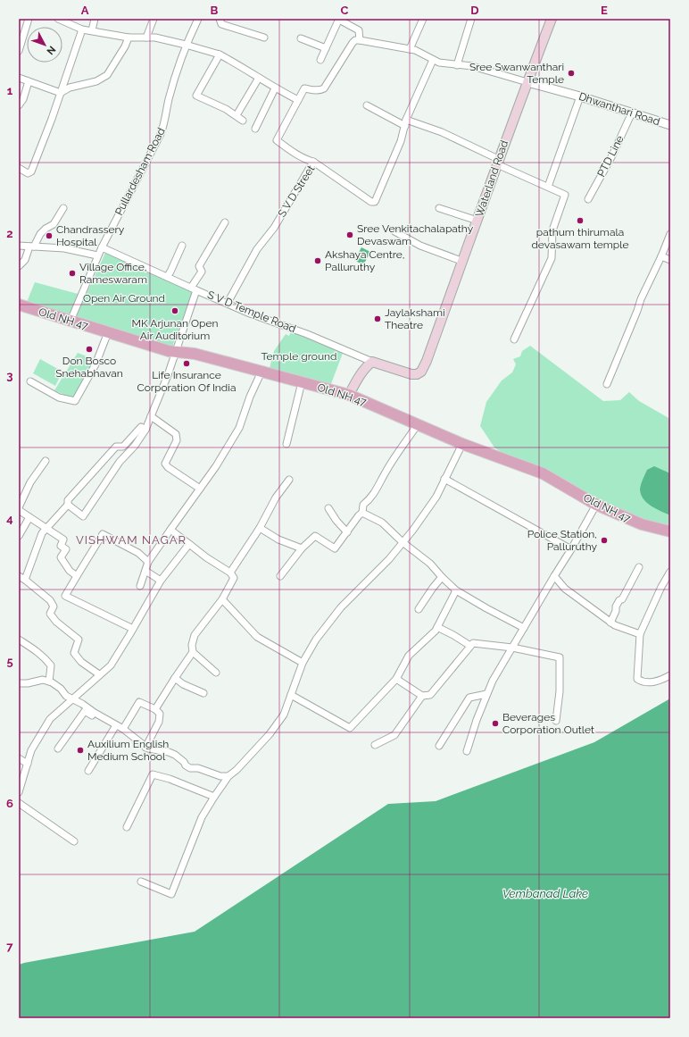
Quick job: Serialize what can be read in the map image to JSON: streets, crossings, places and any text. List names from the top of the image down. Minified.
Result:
{"streets":{"main road":["Waterland Road","Old NH 47"],"street":["Dhwanthari Road","PTD Line","Pullardesham Road","S V D Street","S V D Temple Road"]},"crossings":[["Dhwanthari Road","PTD Line"],["Dhwanthari Road","Waterland Road"],["Pullardesham Road","S V D Temple Road"],["Pullardesham Road","Old NH 47"],["Waterland Road","S V D Temple Road"],["S V D Street","S V D Temple Road"]],"districts":["VISHWAM NAGAR"],"water":["Vembanad Lake"],"parks":["Open Air Ground","Temple ground"],"places":["Sree Swanwanthari Temple","pathum thirumala devasawam temple","Sree Venkitachalapathy Devaswam","Chandrassery Hospital","Akshaya Centre, Palluruthy","Village Office, Rameswaram","MK Arjunan Open Air Auditorium","Jaylakshami Theatre","Don Bosco Snehabhavan","Life Insurance Corporation Of India","Police Station, Palluruthy","Beverages Corporation Outlet","Auxilium English Medium School"],"north":"bottom right","grid":{"columns":["A","B","C","D","E"],"rows":["1","2","3","4","5","6","7"]}}
